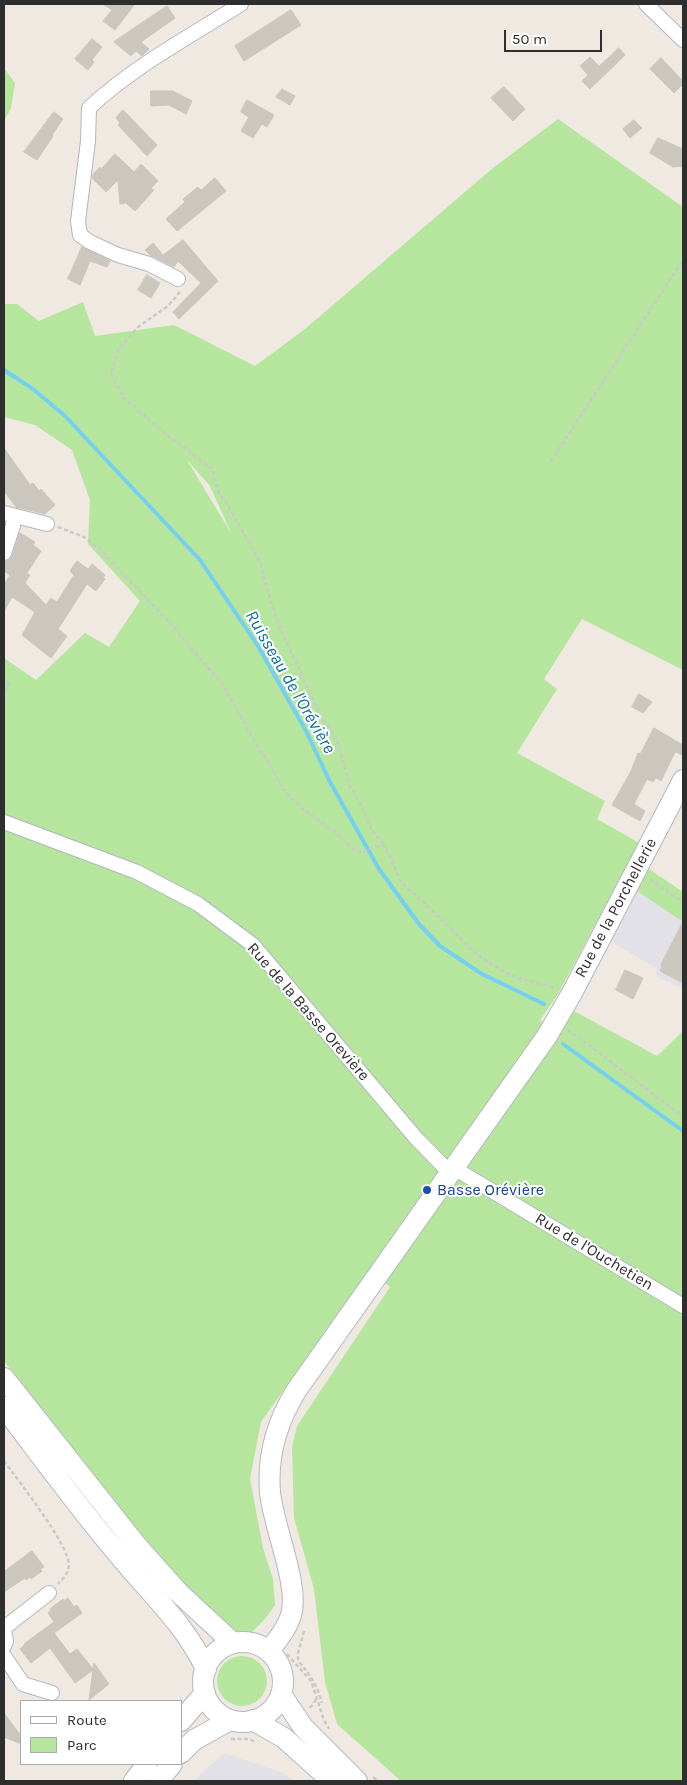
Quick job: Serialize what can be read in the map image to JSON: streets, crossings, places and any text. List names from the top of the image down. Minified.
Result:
{"streets":{"main road":["Rue de la Porchellerie"],"street":["Rue de la Basse Orevière","Rue de l'Ouchetien"]},"crossings":[["Rue de la Porchellerie","Rue de la Basse Orevière"],["Rue de la Porchellerie","Rue de l'Ouchetien"],["Rue de la Basse Orevière","Rue de l'Ouchetien"]],"water":["Ruisseau de l'Orévière"],"places":["Basse Orévière"],"legend":["Route","Parc"],"scale_bar":"50 m"}
